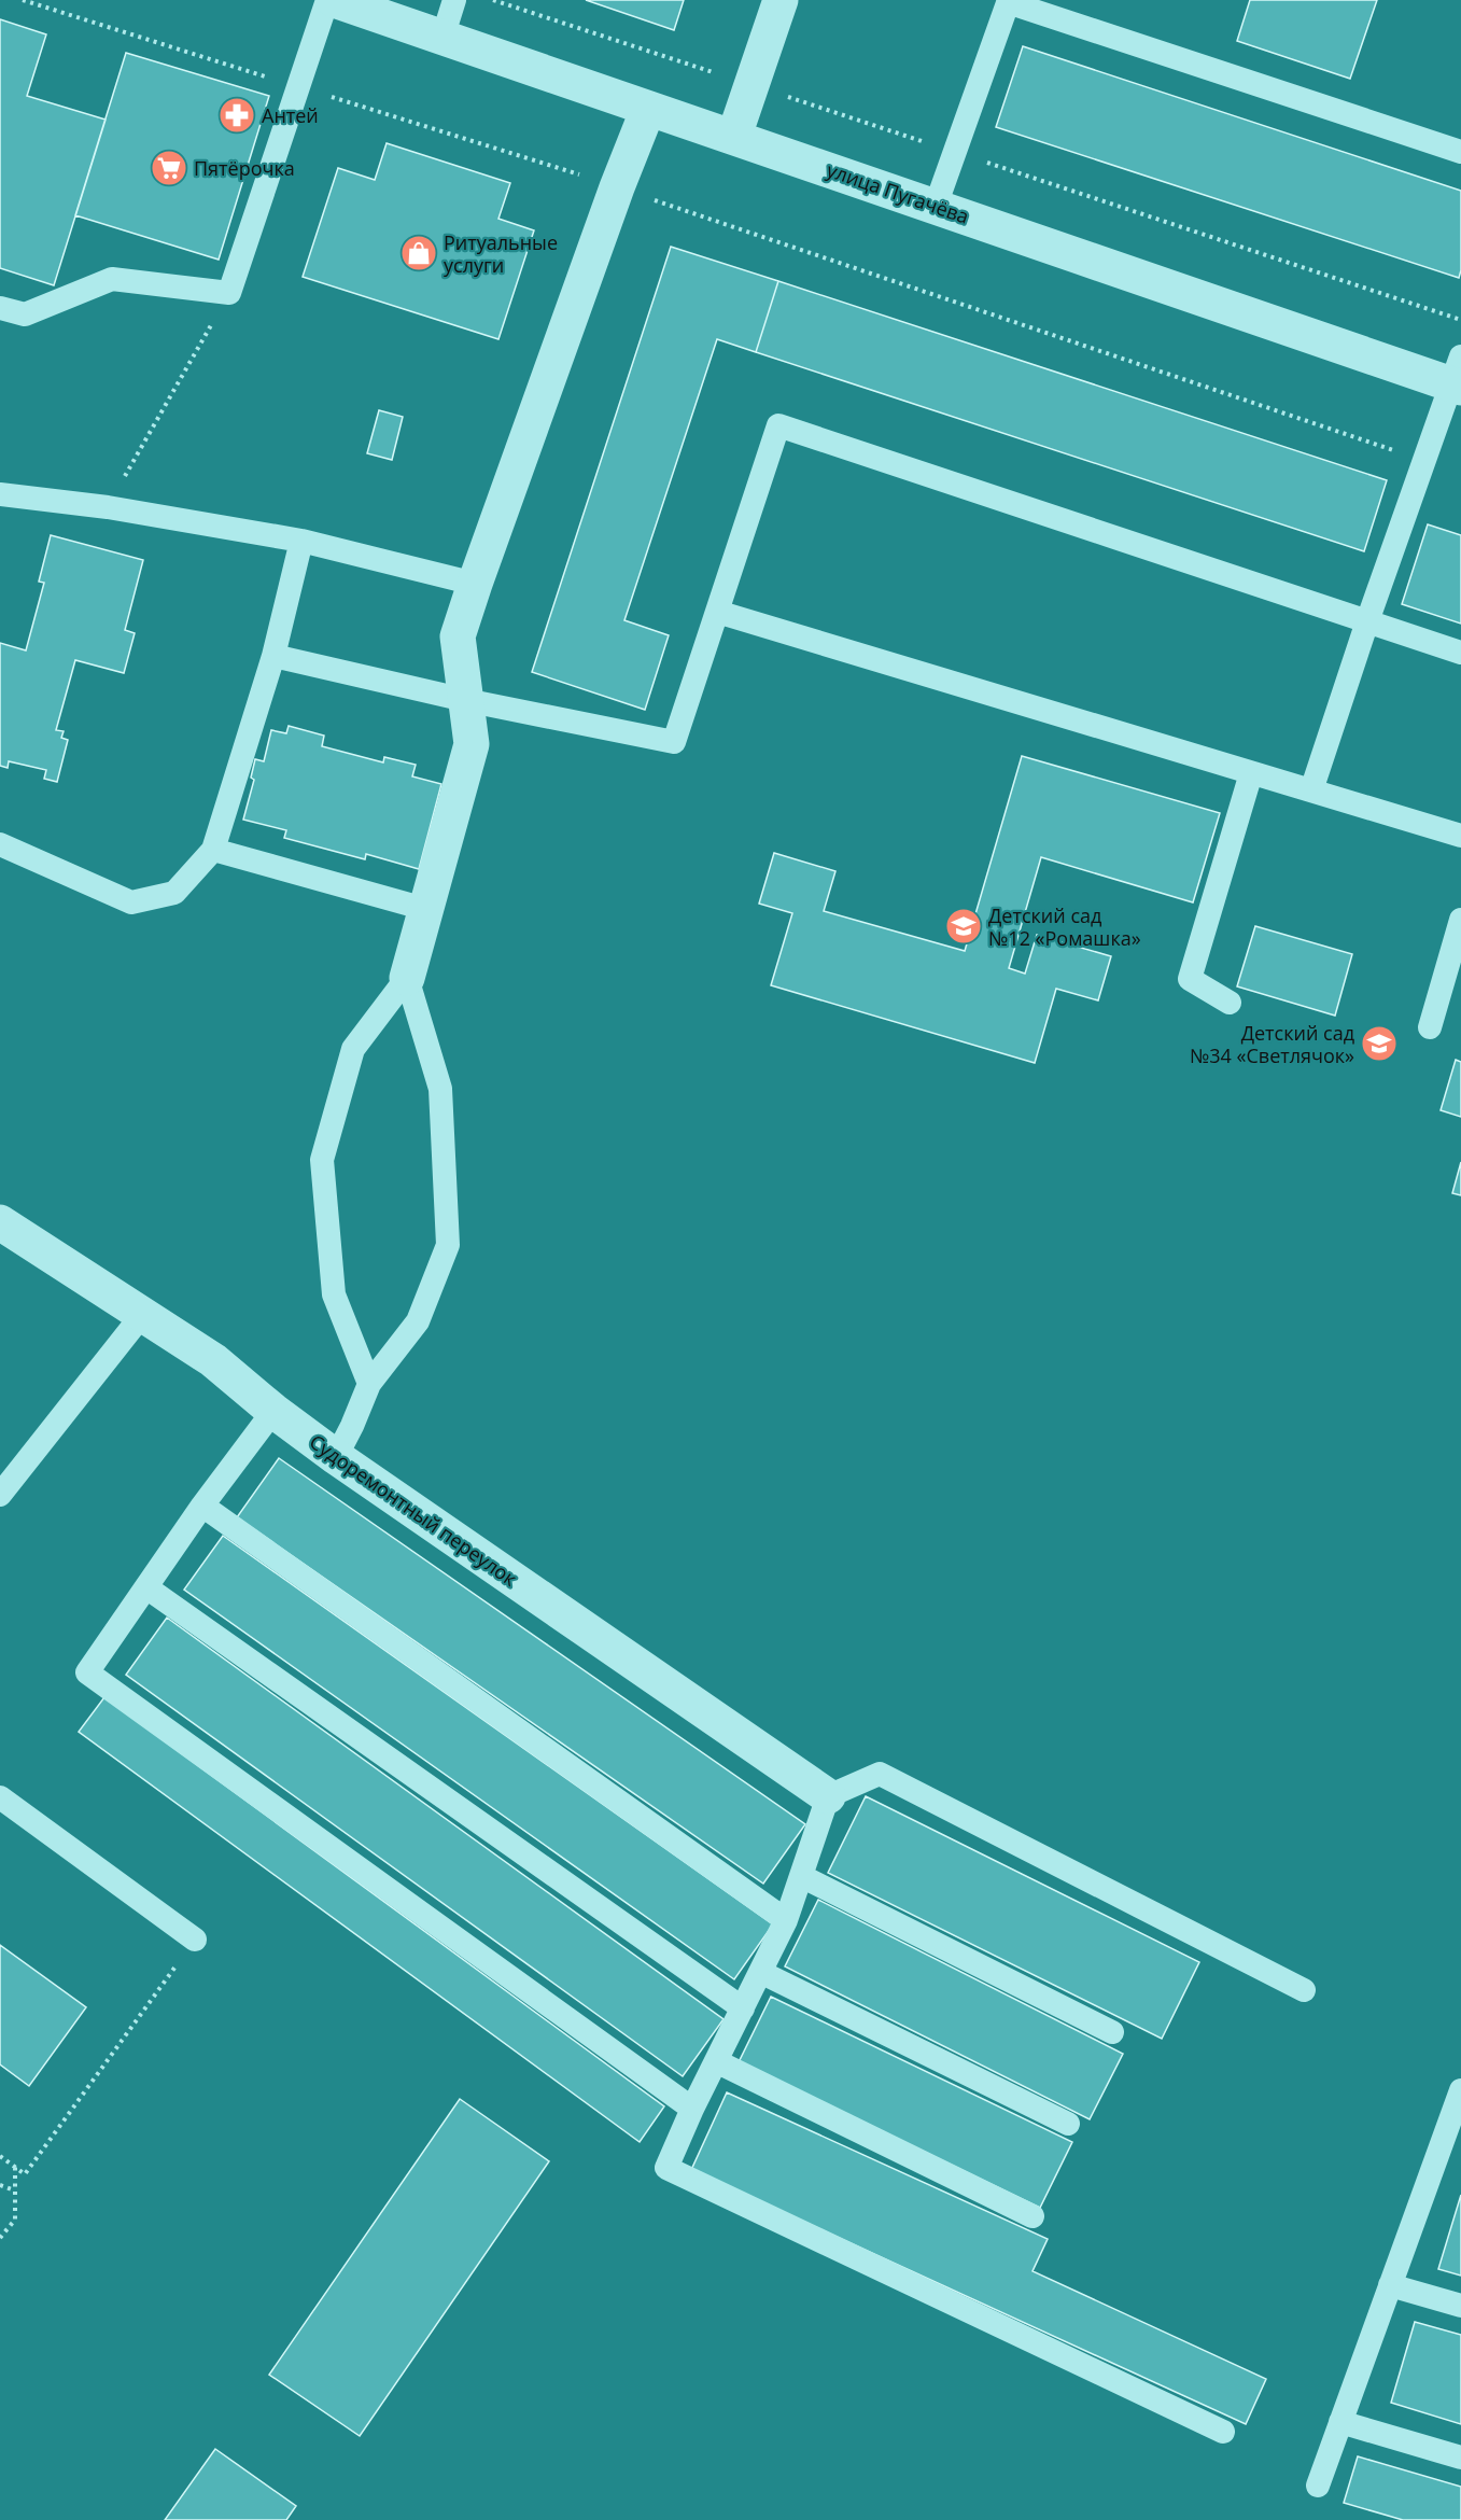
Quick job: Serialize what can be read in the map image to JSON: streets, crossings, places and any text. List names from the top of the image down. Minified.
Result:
{"streets":{"street":["улица Пугачёва","Судоремонтный переулок"]},"places":{"pharmacy":["Антей"],"supermarket":["Пятёрочка"],"shop":["Ритуальные услуги"],"school or university":["Детский сад №12 «Ромашка»","Детский сад №34 «Светлячок»"]}}
